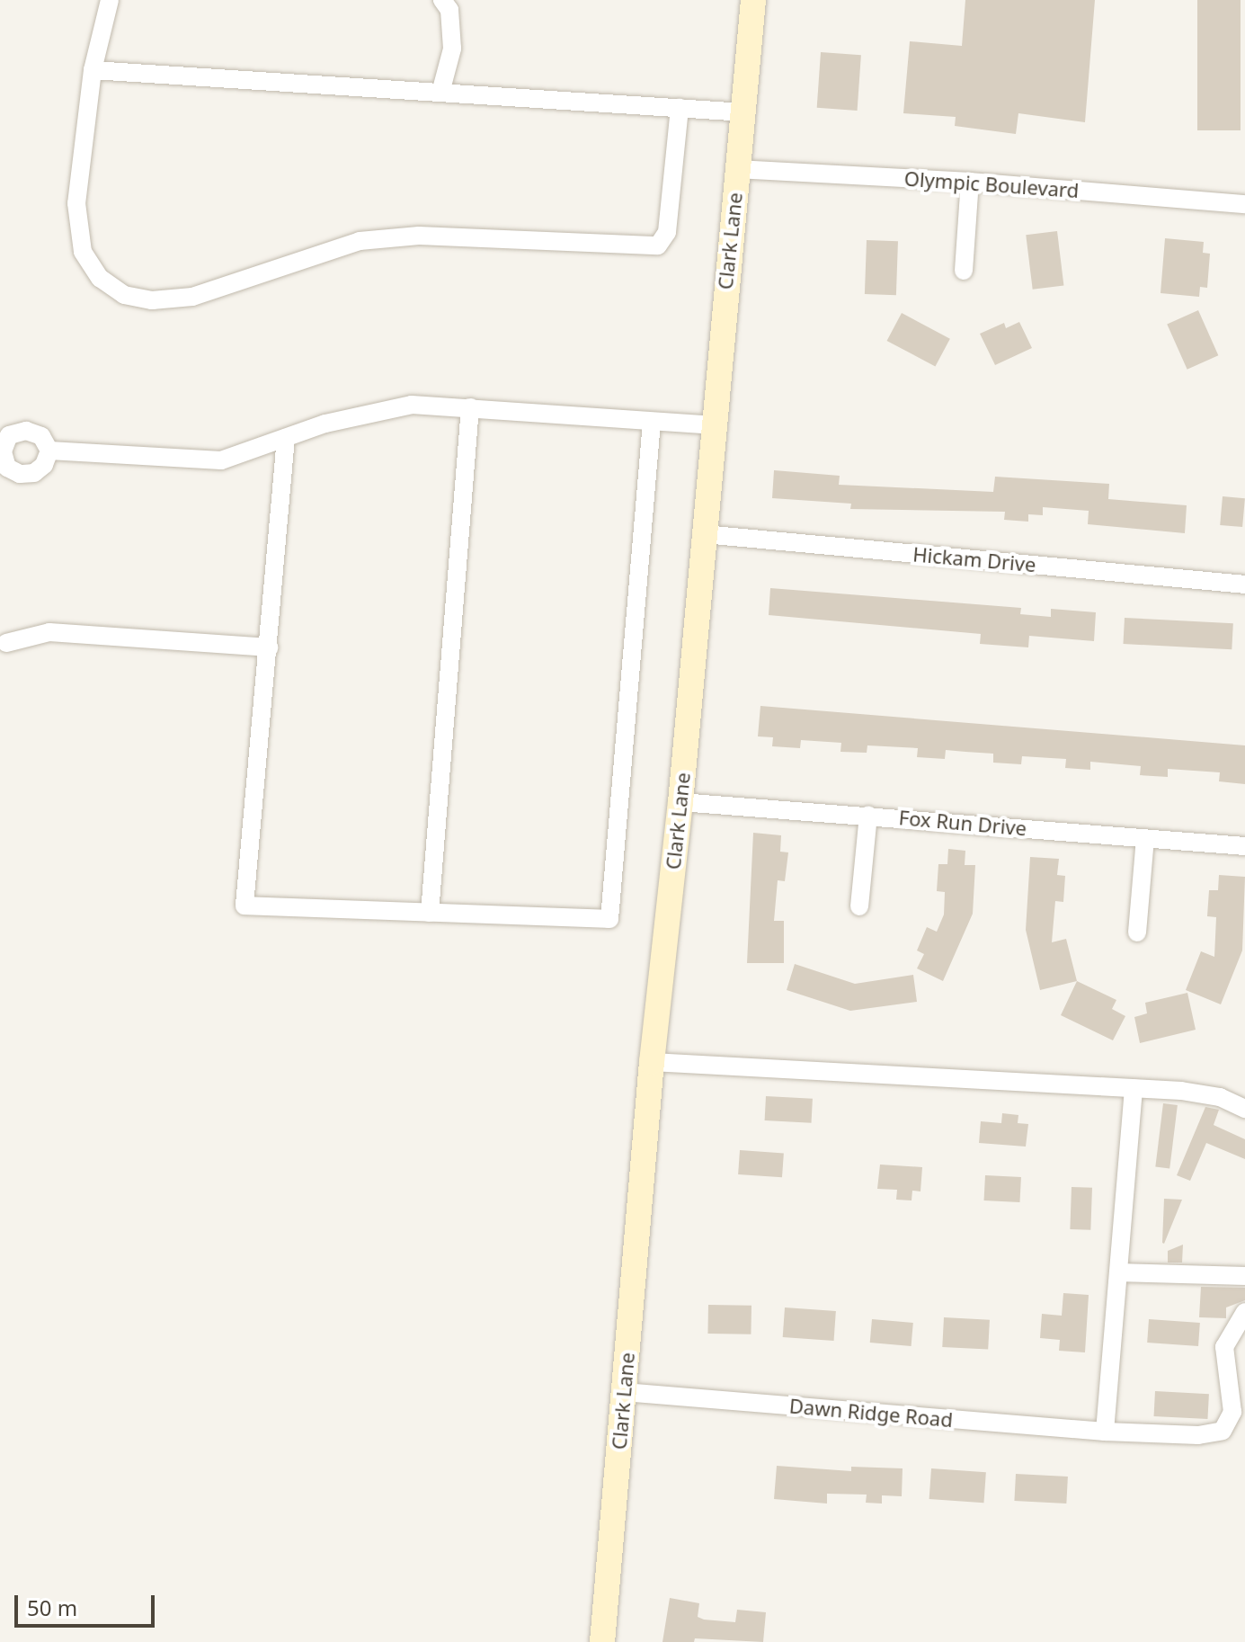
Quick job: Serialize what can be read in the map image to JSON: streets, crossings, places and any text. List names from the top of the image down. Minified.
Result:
{"streets":{"main road":["Clark Lane"],"street":["Olympic Boulevard","Hickam Drive","Fox Run Drive","Dawn Ridge Road"]},"crossings":[["Olympic Boulevard","Clark Lane"],["Clark Lane","Hickam Drive"],["Clark Lane","Fox Run Drive"],["Clark Lane","Dawn Ridge Road"]],"scale_bar":"50 m"}
